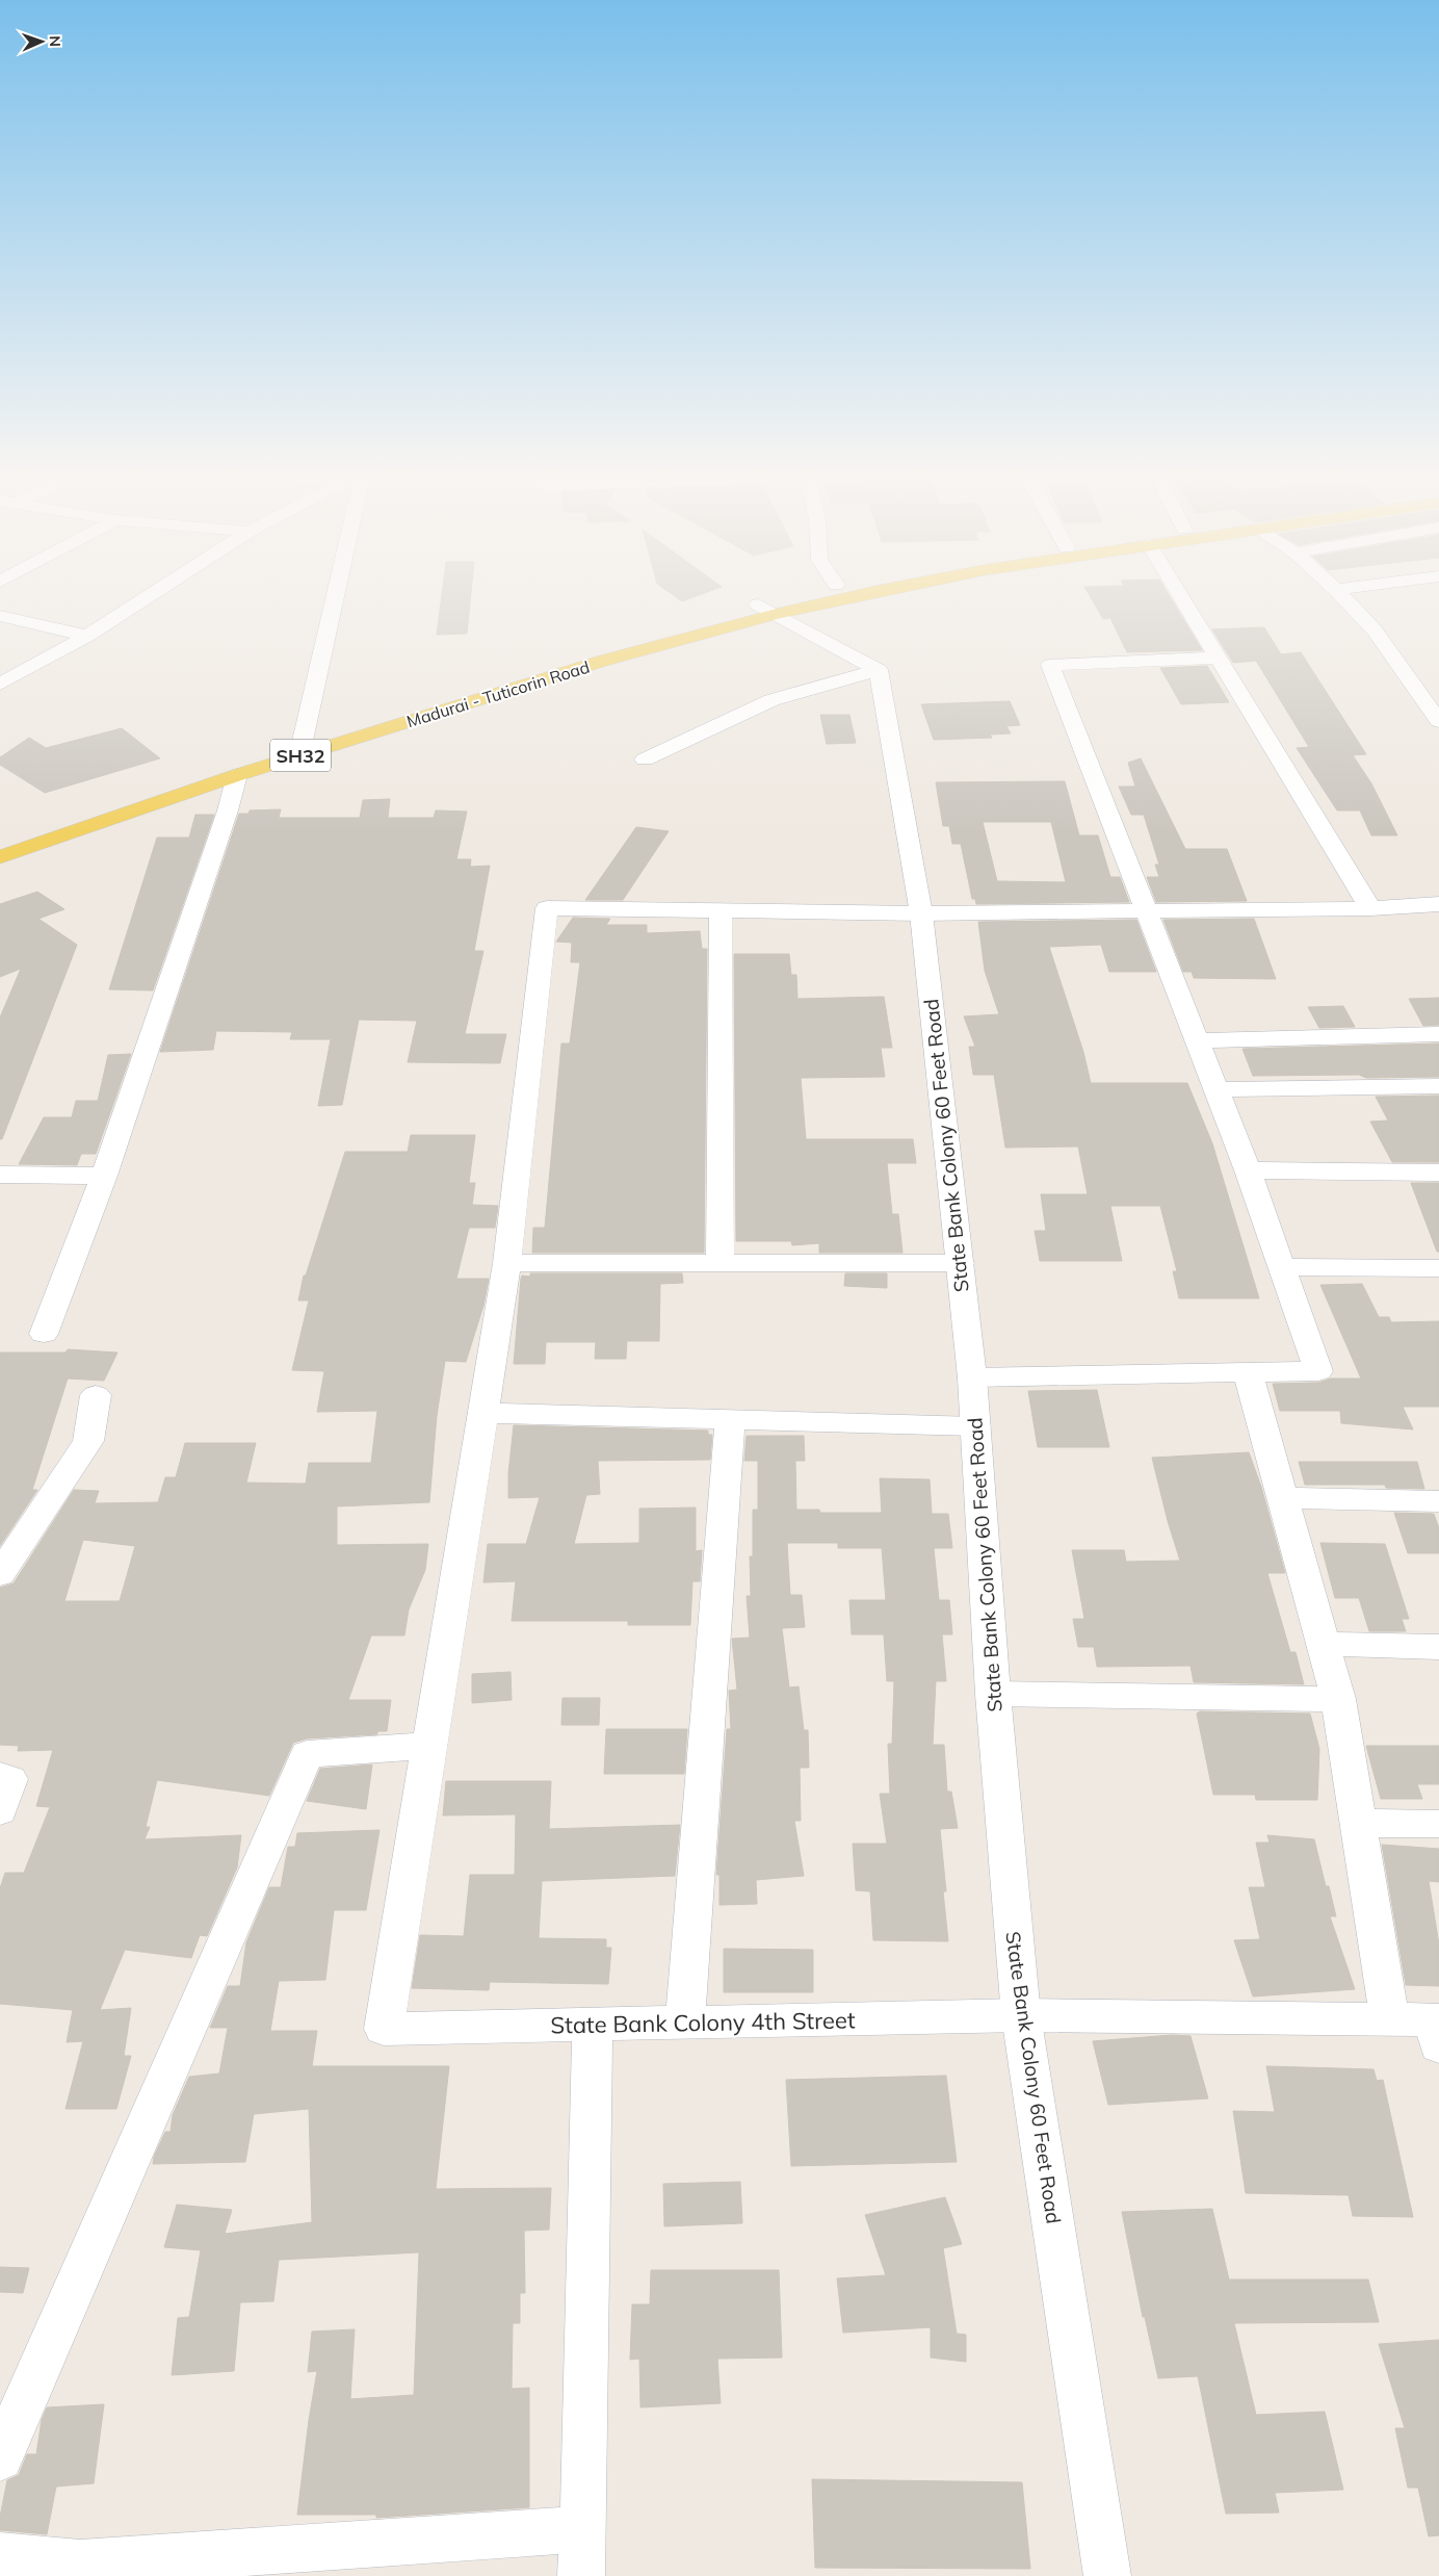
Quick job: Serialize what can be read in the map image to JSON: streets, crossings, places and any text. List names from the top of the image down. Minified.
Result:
{"streets":{"main road":["Madurai - Tuticorin Road","SH32"],"street":["State Bank Colony 60 Feet Road","State Bank Colony 4th Street"]},"crossings":[["State Bank Colony 60 Feet Road","State Bank Colony 4th Street"]],"north":"right"}
